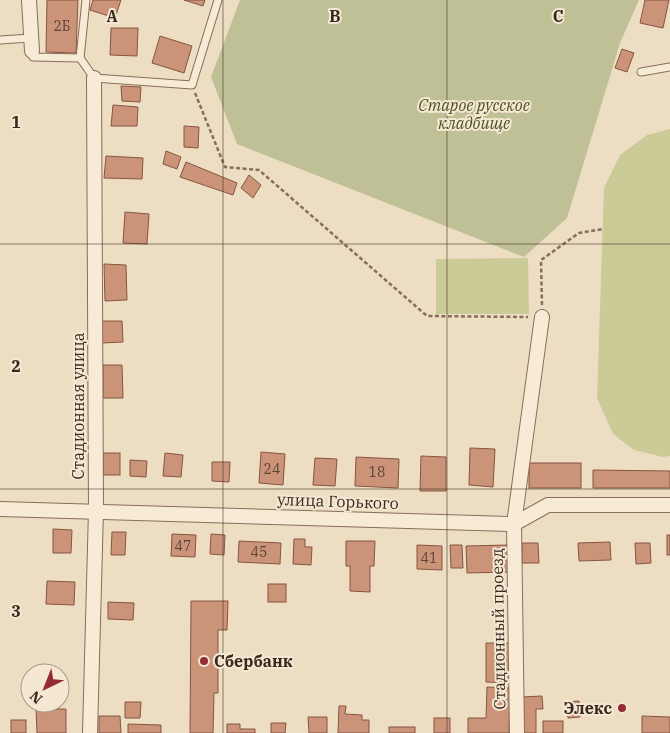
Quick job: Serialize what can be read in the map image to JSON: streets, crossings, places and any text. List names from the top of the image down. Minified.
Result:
{"streets":{"street":["Стадионная улица","улица Горького","Стадионный проезд"]},"crossings":[["Стадионная улица","улица Горького"],["улица Горького","Стадионный проезд"]],"parks":["Старое русское кладбище"],"places":["Сбербанк","Элекс"],"house_numbers":["2Б","24","18","47","45","41"],"north":"bottom left","grid":{"columns":["A","B","C"],"rows":["1","2","3"]}}
